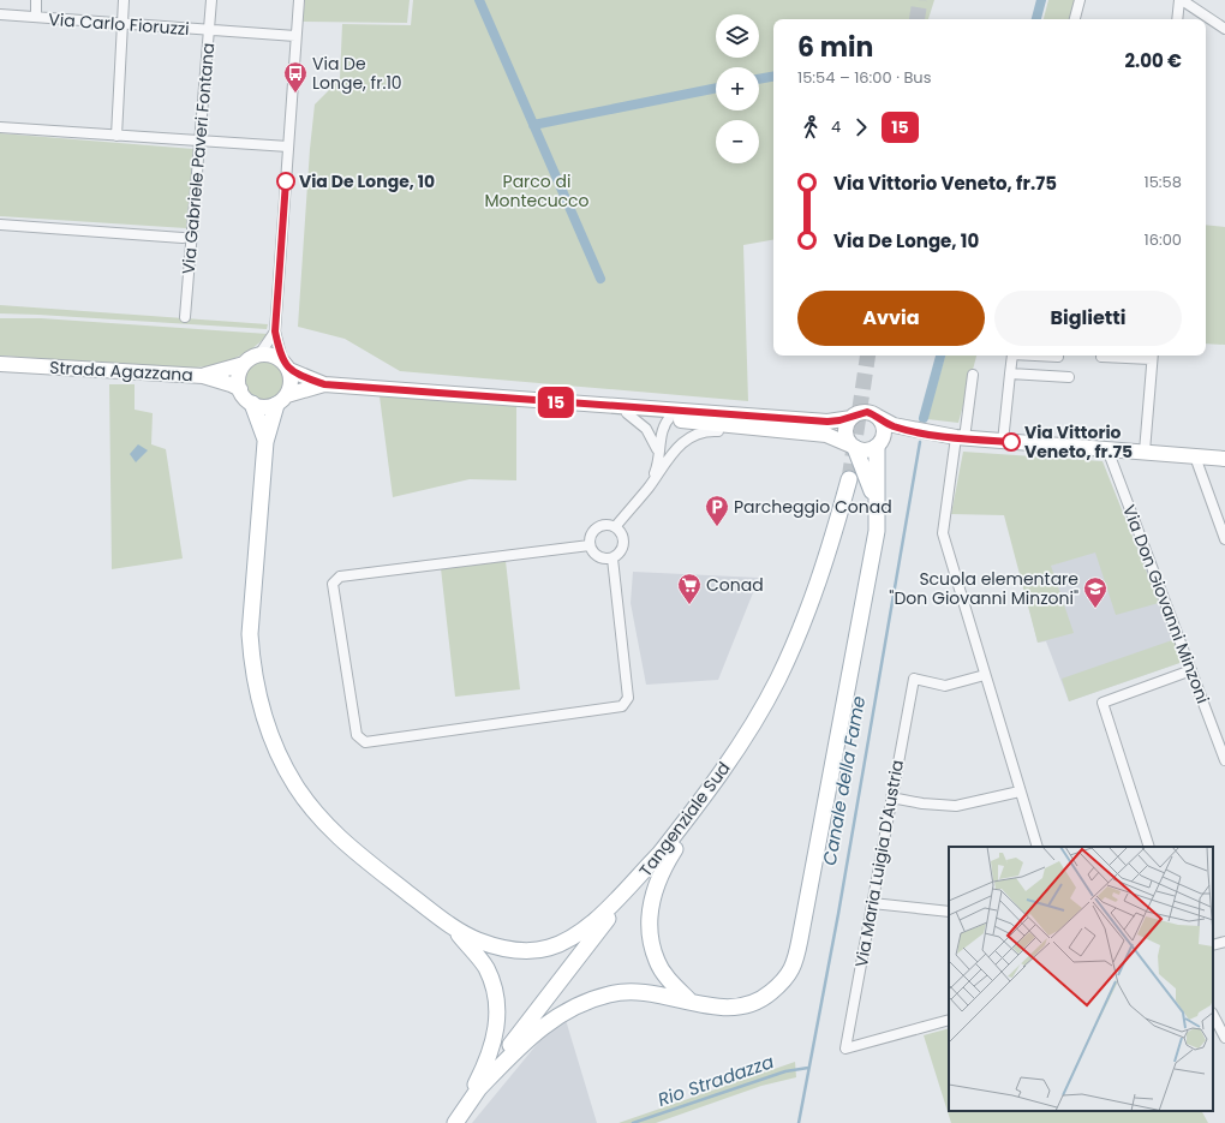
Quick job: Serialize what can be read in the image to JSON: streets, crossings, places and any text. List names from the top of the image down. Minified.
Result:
{"streets":{"main road":["Strada Agazzana","Tangenziale Sud"],"street":["Via Carlo Fioruzzi","Via Gabriele Paveri Fontana","Via Don Giovanni Minzoni","Via Maria Luigia D'Austria"]},"crossings":[["Via Carlo Fioruzzi","Via Gabriele Paveri Fontana"]],"water":["Canale della Fame","Rio Stradazza"],"parks":["Parco di Montecucco"],"places":{"bus stop":["Via De Longe, fr.10"],"other":["Via De Longe, 10","Via Vittorio Veneto, fr.75"],"parking":["Parcheggio Conad"],"supermarket":["Conad"],"school or university":["Scuola elementare \"Don Giovanni Minzoni\""]},"lines":["bus line 15"],"page":{"on_map":"15","map_buttons":["+","−"],"heading":["6 min","15:54 – 16:00 · Bus","2.00 €"],"legs":["4","15"],"list":[{"name":"Via Vittorio Veneto, fr.75","value":"15:58"},{"name":"Via De Longe, 10","value":"16:00"}],"buttons":["Avvia","Biglietti"]}}
